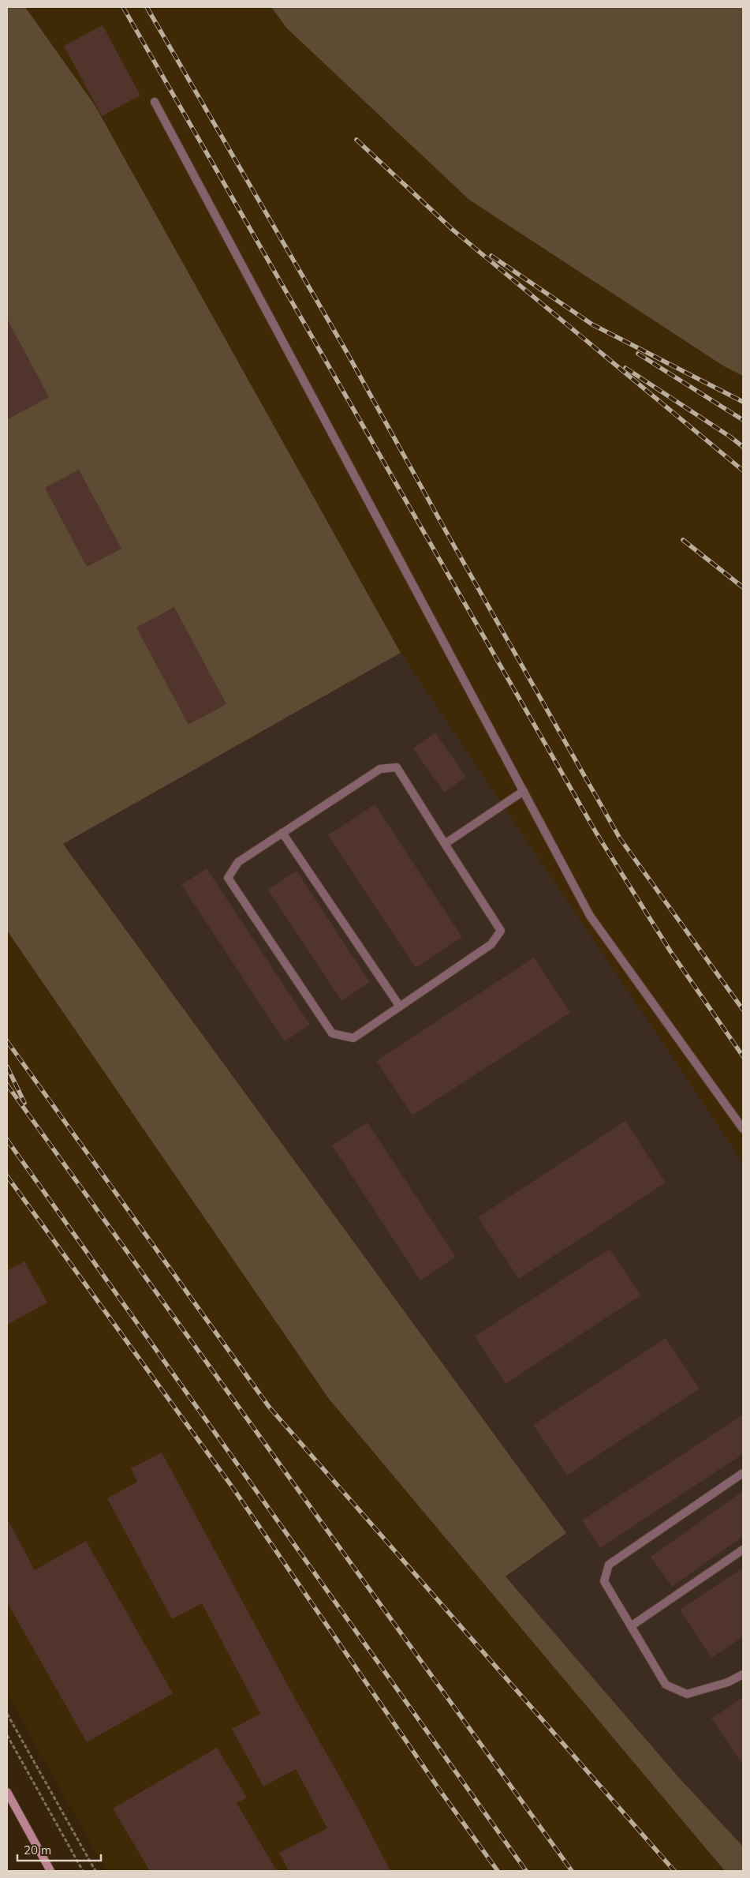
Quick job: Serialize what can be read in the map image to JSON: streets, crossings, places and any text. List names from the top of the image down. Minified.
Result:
{"scale_bar":"20 m"}
